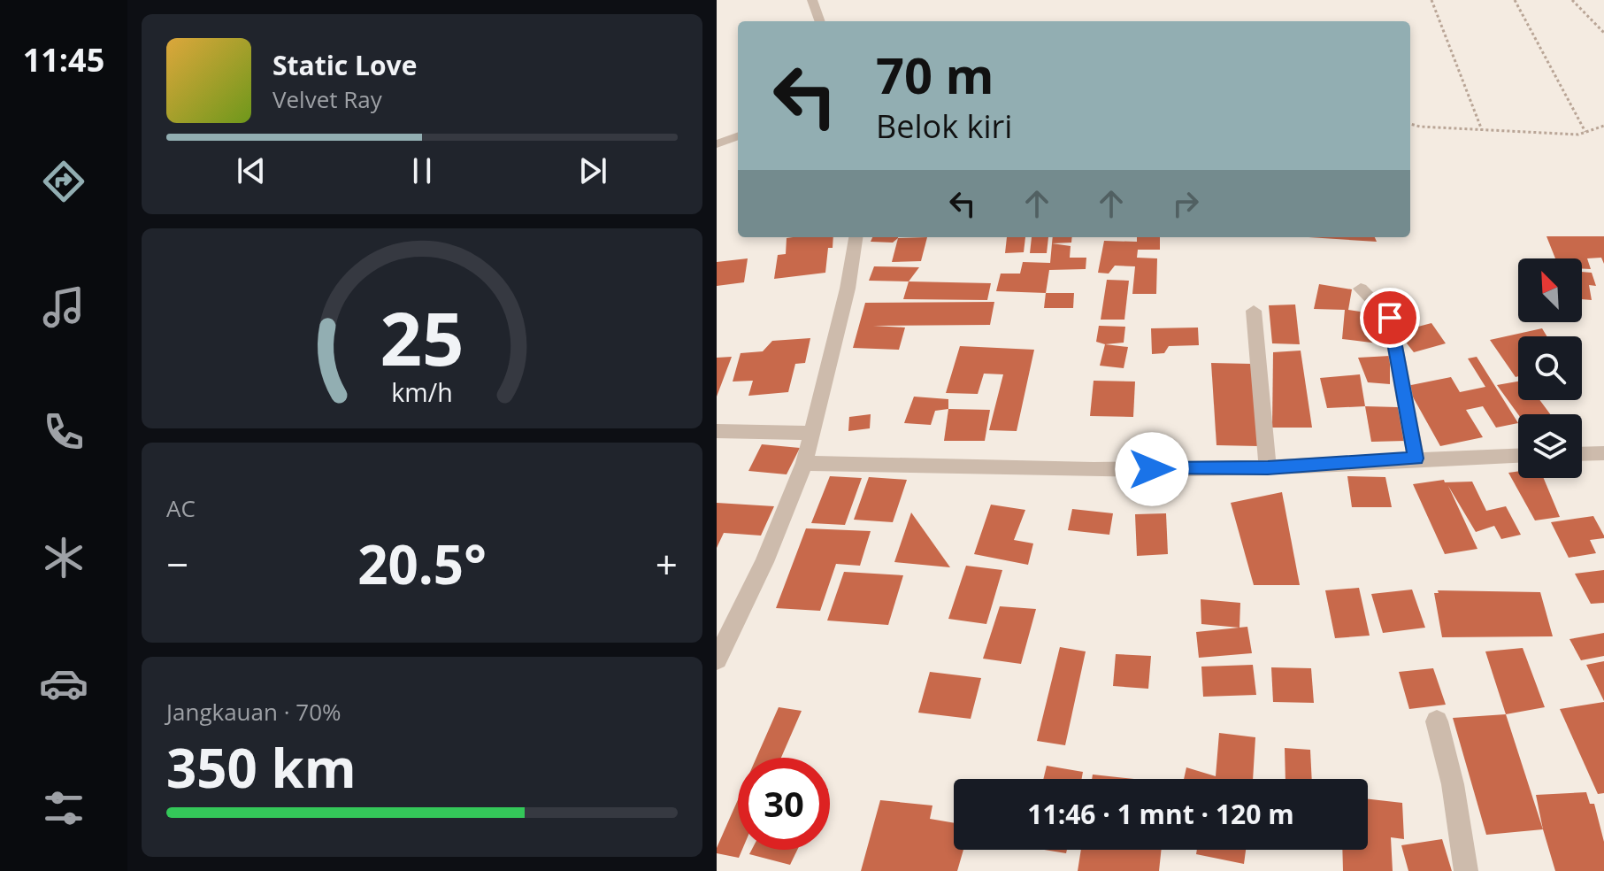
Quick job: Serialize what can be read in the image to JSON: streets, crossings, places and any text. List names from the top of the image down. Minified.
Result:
{"north":"top left","page":{"tabs":"11:45","turn":["70 m","Belok kiri"],"song":["Static Love","Velvet Ray"],"tile":["AC",["Jangkauan · 70%","350 km"]],"heat":["−","20.5°","+"],"limit":"30","trip":"11:46 · 1 mnt · 120 m","gauge":["25","km/h"]}}
